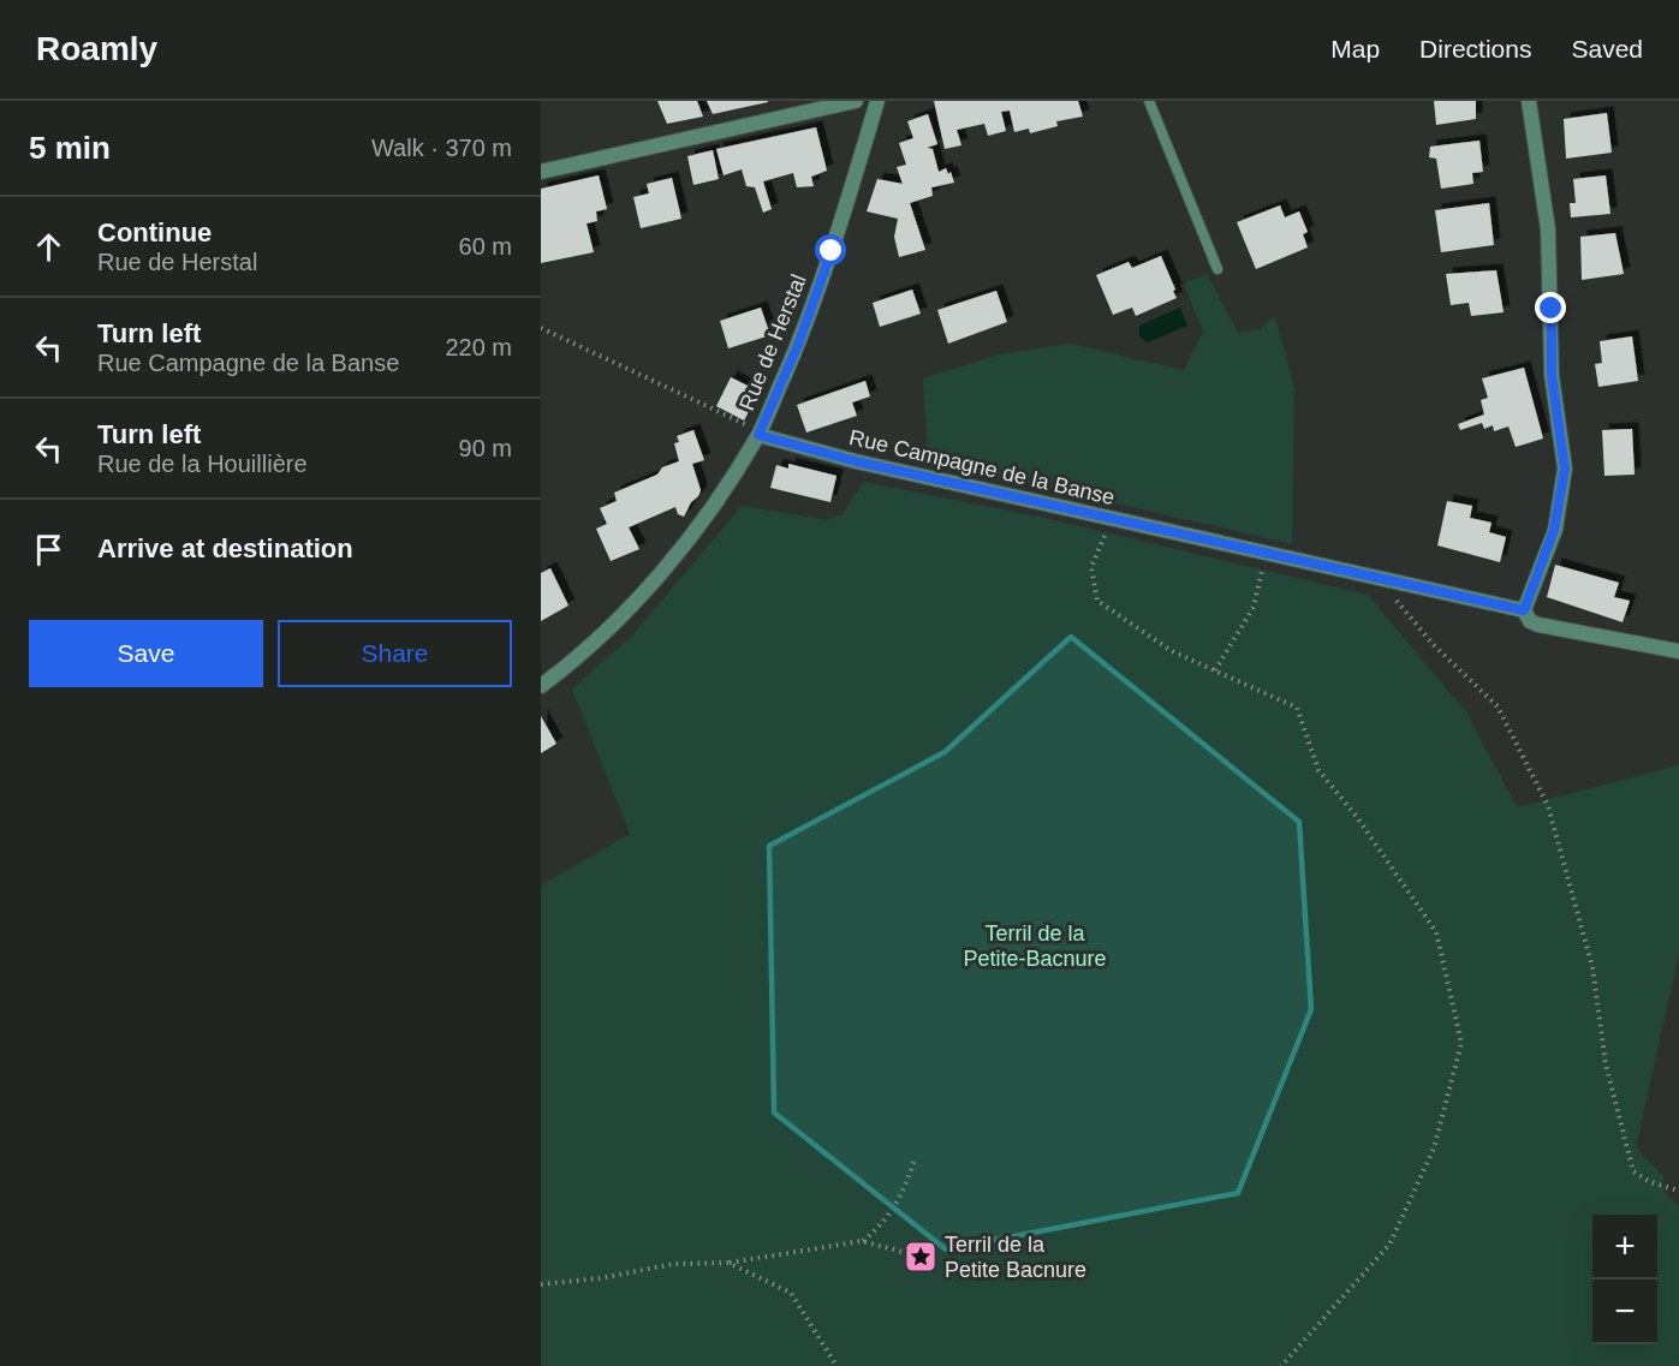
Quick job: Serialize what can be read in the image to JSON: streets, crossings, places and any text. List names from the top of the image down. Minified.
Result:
{"streets":{"street":["Rue de Herstal","Rue Campagne de la Banse"]},"crossings":[["Rue de Herstal","Rue Campagne de la Banse"]],"parks":["Terril de la Petite-Bacnure"],"places":{"place":["Terril de la Petite Bacnure"]},"page":{"header":"Roamly","nav":["Map","Directions","Saved"],"heading":["5 min","Walk · 370 m"],"list":[["Continue","Rue de Herstal","60 m"],["Turn left","Rue Campagne de la Banse","220 m"],["Turn left","Rue de la Houillière","90 m"],"Arrive at destination"],"buttons":["Save","Share"],"map_buttons":["+","−"]}}
